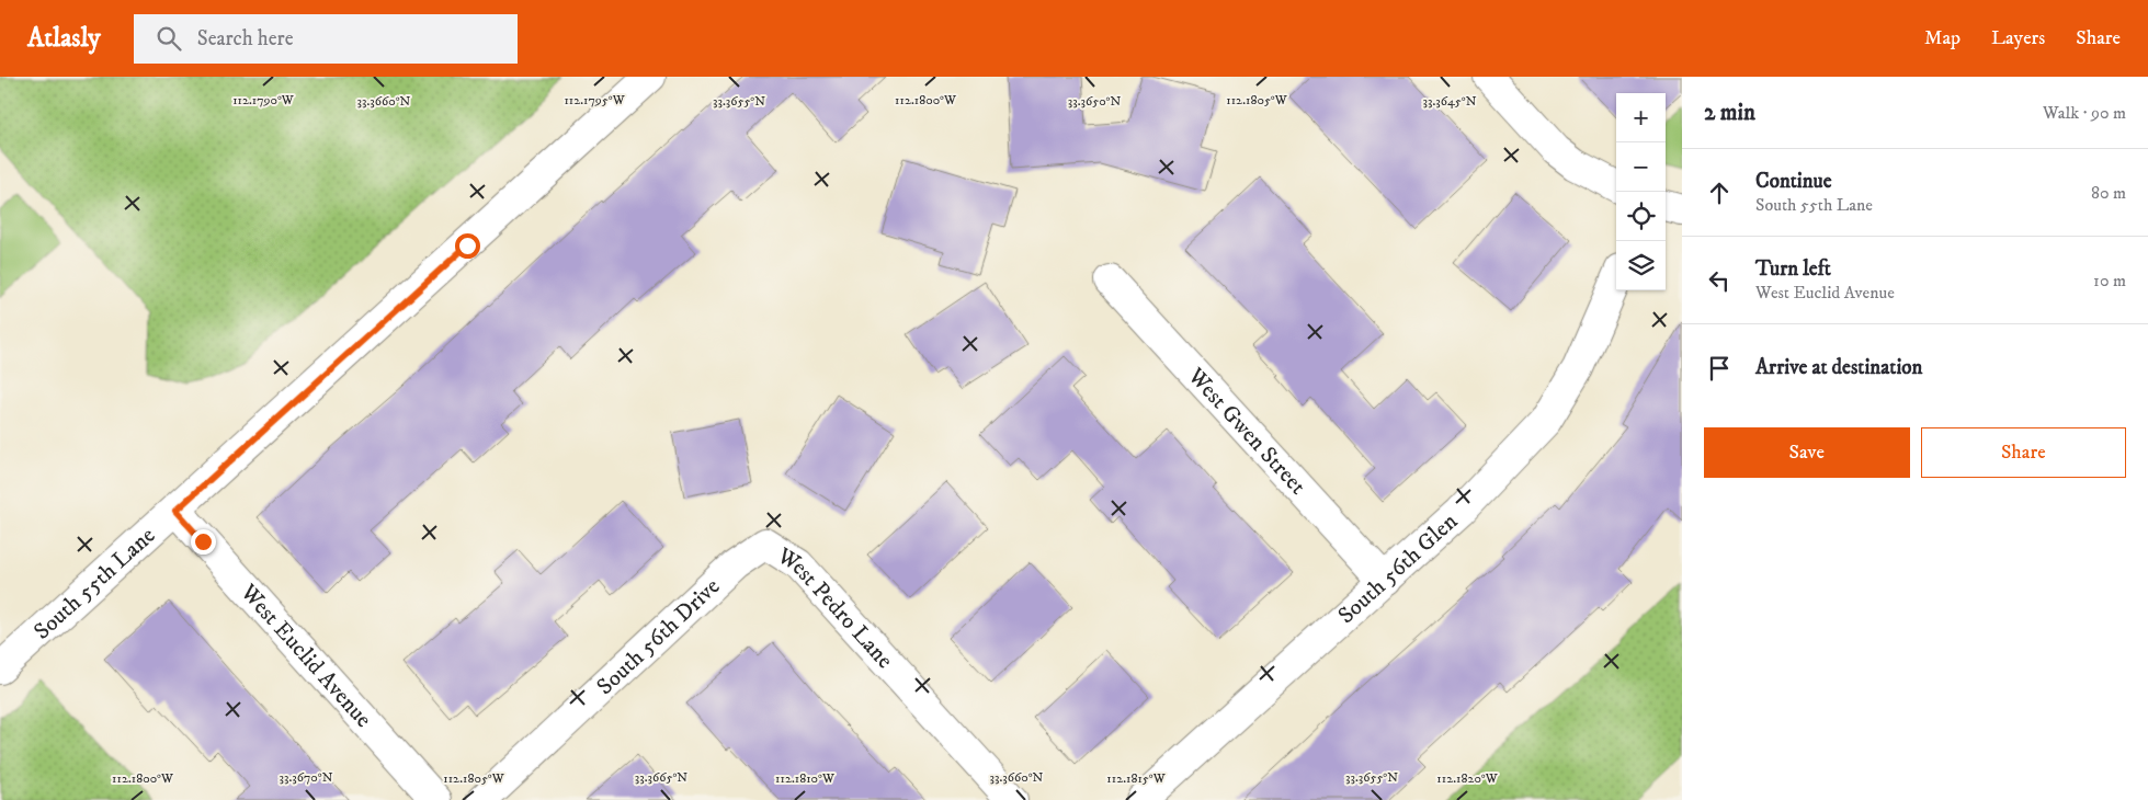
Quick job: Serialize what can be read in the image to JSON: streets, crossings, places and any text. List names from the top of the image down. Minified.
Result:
{"streets":{"street":["West Gwen Street","South 56th Glen","South 55th Lane","West Pedro Lane","South 56th Drive","West Euclid Avenue"]},"crossings":[["West Gwen Street","South 56th Glen"],["South 55th Lane","West Euclid Avenue"],["West Pedro Lane","South 56th Drive"]],"page":{"header":"Atlasly","search":"Search here","nav":["Map","Layers","Share"],"heading":["2 min","Walk · 90 m"],"map_buttons":["+","−"],"list":[["Continue","South 55th Lane","80 m"],["Turn left","West Euclid Avenue","10 m"],"Arrive at destination"],"buttons":["Save","Share"]},"coordinates":["112.1790°W","112.1795°W","112.1800°W","112.1805°W","33.3660°N","33.3655°N","33.3645°N","33.3650°N","33.3670°N","33.3665°N","112.1810°W","112.1815°W","112.1820°W"]}
